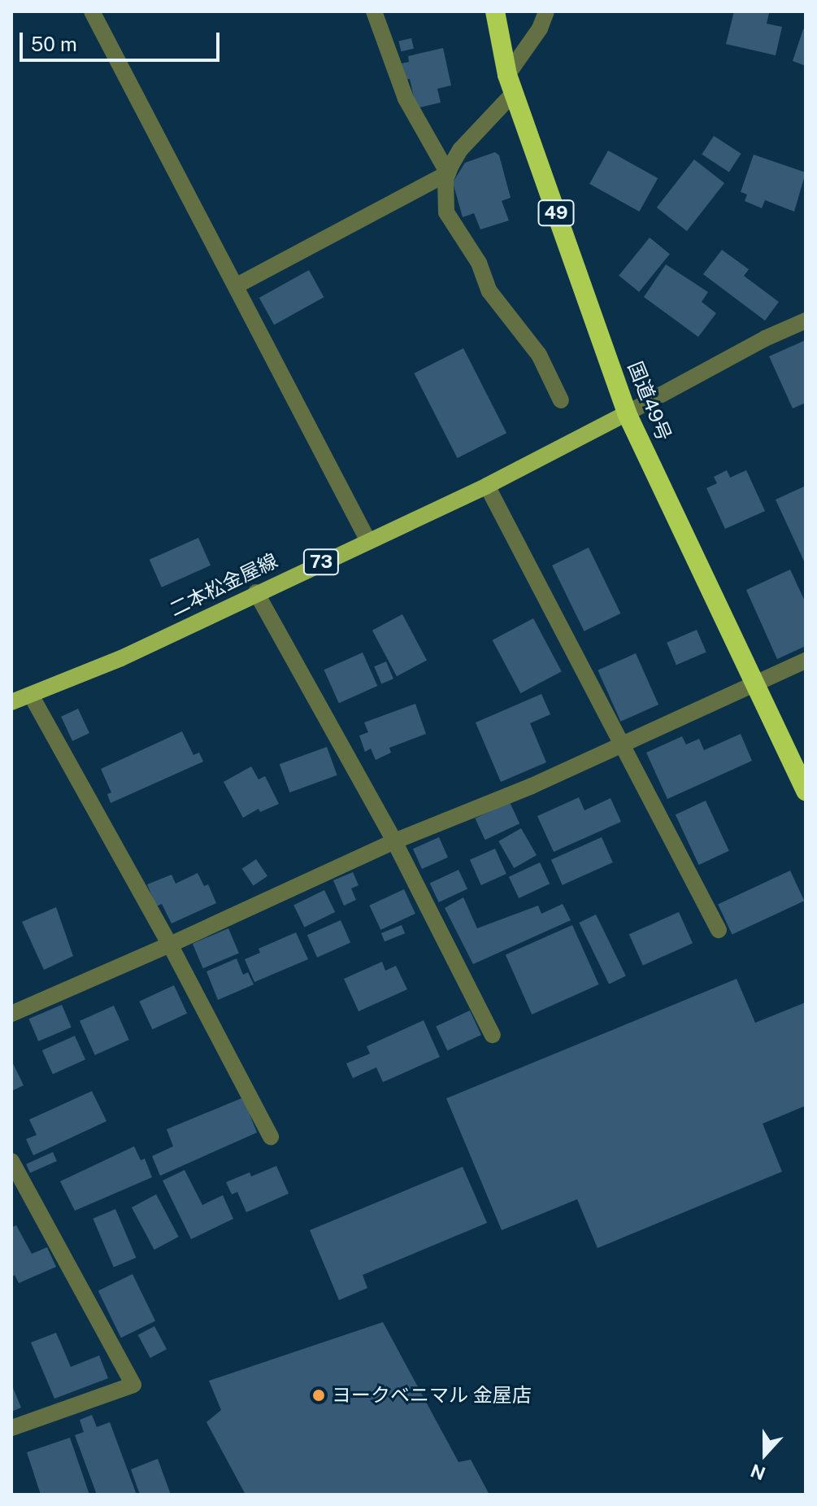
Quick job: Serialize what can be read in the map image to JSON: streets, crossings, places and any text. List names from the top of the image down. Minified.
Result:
{"streets":{"highway":["49","国道49号"],"main road":["73","二本松金屋線"]},"crossings":[["国道49号","二本松金屋線"]],"places":["ヨークベニマル 金屋店"],"scale_bar":"50 m","north":"bottom"}
